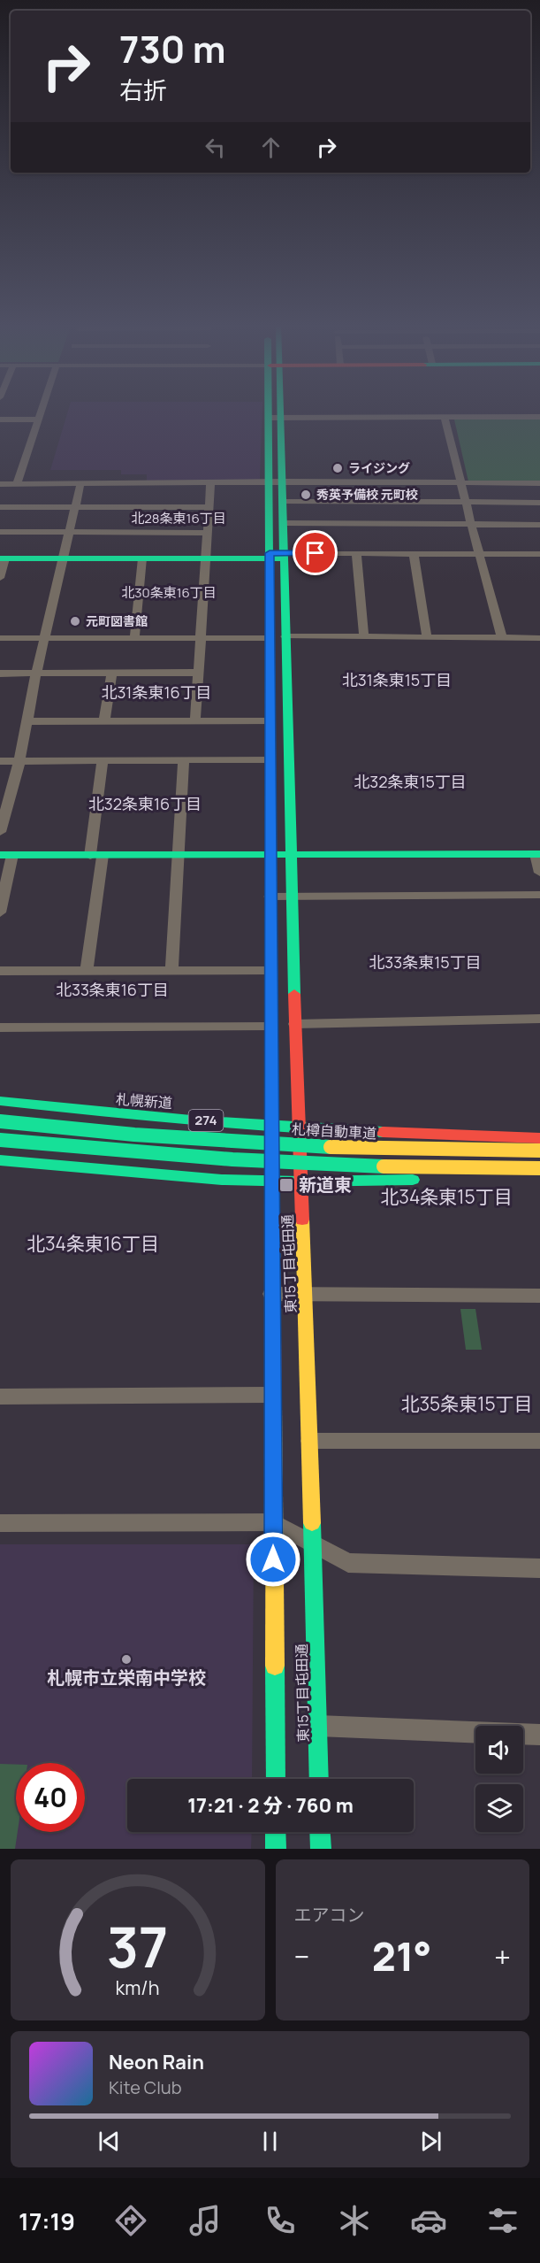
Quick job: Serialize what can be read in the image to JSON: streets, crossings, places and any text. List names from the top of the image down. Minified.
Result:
{"streets":{"main road":["札幌新道","274","札樽自動車道","東15丁目屯田通"]},"crossings":[["札幌新道","東15丁目屯田通"]],"districts":["北28条東16丁目","北30条東16丁目","北31条東15丁目","北31条東16丁目","北32条東15丁目","北32条東16丁目","北33条東15丁目","北33条東16丁目","北34条東15丁目","北34条東16丁目","北35条東15丁目"],"places":{"other":["ライジング","秀英予備校 元町校","元町図書館","札幌市立栄南中学校"],"transit":["新道東"]},"page":{"turn":["730 m","右折"],"limit":"40","trip":"17:21 · 2 分 · 760 m","tile":"エアコン","heat":["−","21°","+"],"song":["Neon Rain","Kite Club"],"tabs":"17:19","gauge":["37","km/h"]}}
